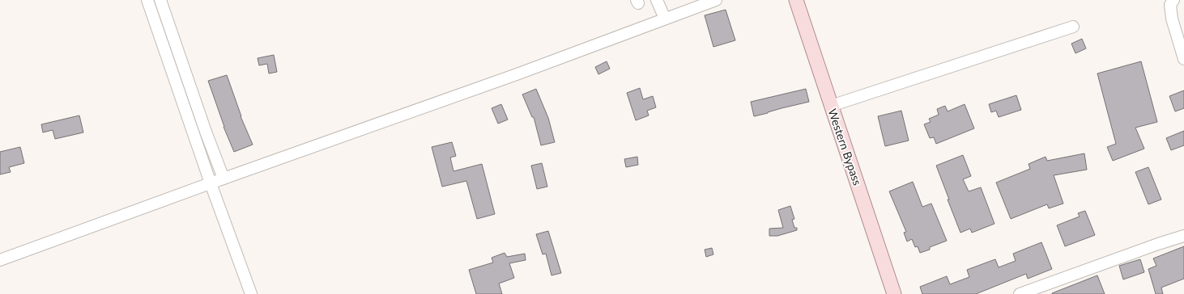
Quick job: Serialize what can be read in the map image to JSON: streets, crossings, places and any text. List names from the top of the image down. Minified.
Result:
{"streets":{"main road":["Western Bypass"]}}
